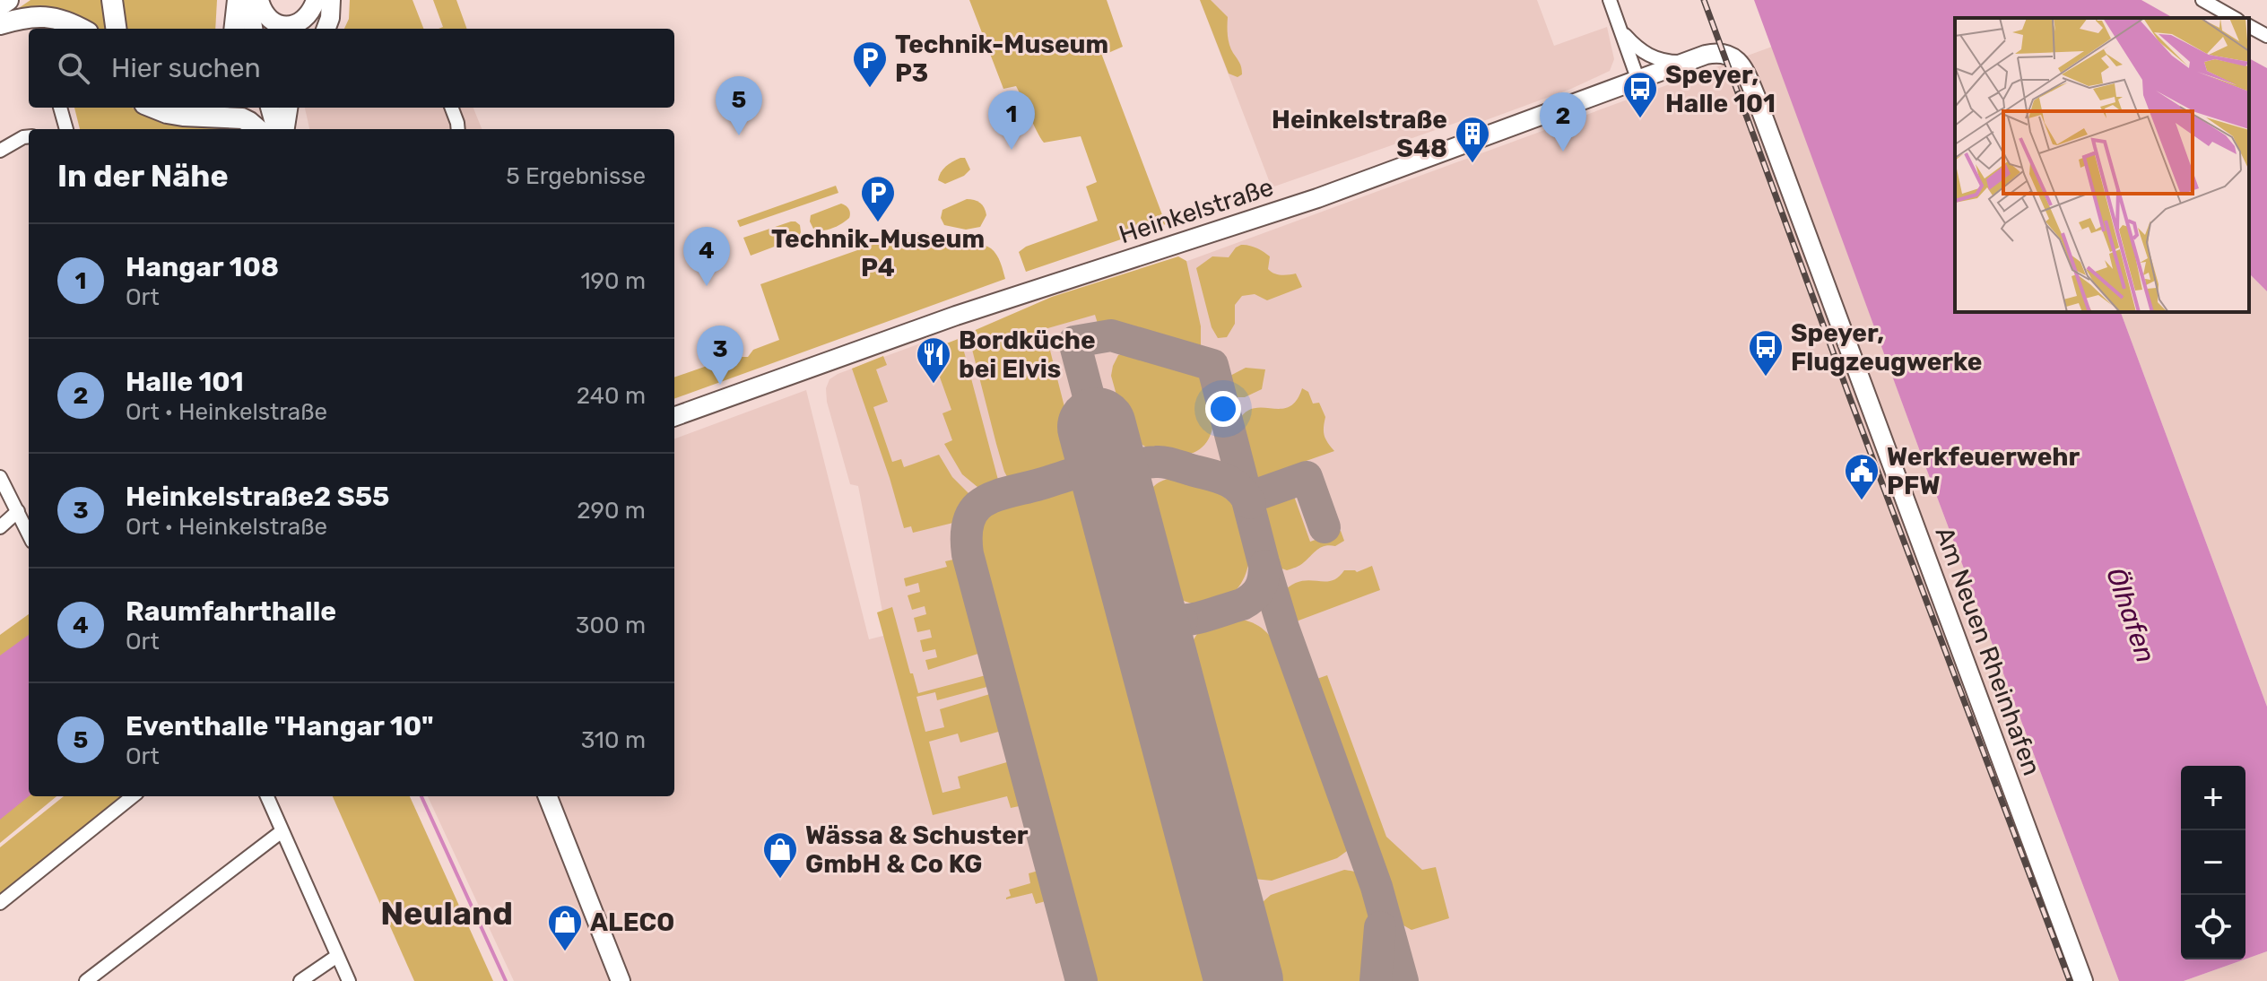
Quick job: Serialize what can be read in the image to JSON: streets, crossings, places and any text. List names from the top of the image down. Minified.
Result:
{"streets":{"street":["Heinkelstraße","Am Neuen Rheinhafen"]},"crossings":[["Heinkelstraße","Am Neuen Rheinhafen"]],"districts":["Neuland"],"water":["Ölhafen"],"places":{"parking":["Technik-Museum P3","Technik-Museum P4"],"bus stop":["Speyer, Halle 101","Speyer, Flugzeugwerke"],"building":["Heinkelstraße S48"],"restaurant":["Bordküche bei Elvis"],"public building":["Werkfeuerwehr PFW"],"shop":["Wässa & Schuster GmbH & Co KG","ALECO"]},"page":{"search":"Hier suchen","pins":["5","1","2","4","3"],"heading":["In der Nähe","5 Ergebnisse"],"list":[{"mark":"1","name":"Hangar 108","note":"Ort","value":"190 m"},{"mark":"2","name":"Halle 101","note":"Ort · Heinkelstraße","value":"240 m"},{"mark":"3","name":"Heinkelstraße2 S55","note":"Ort · Heinkelstraße","value":"290 m"},{"mark":"4","name":"Raumfahrthalle","note":"Ort","value":"300 m"},{"mark":"5","name":"Eventhalle \"Hangar 10\"","note":"Ort","value":"310 m"}],"map_buttons":["+","−"]}}
